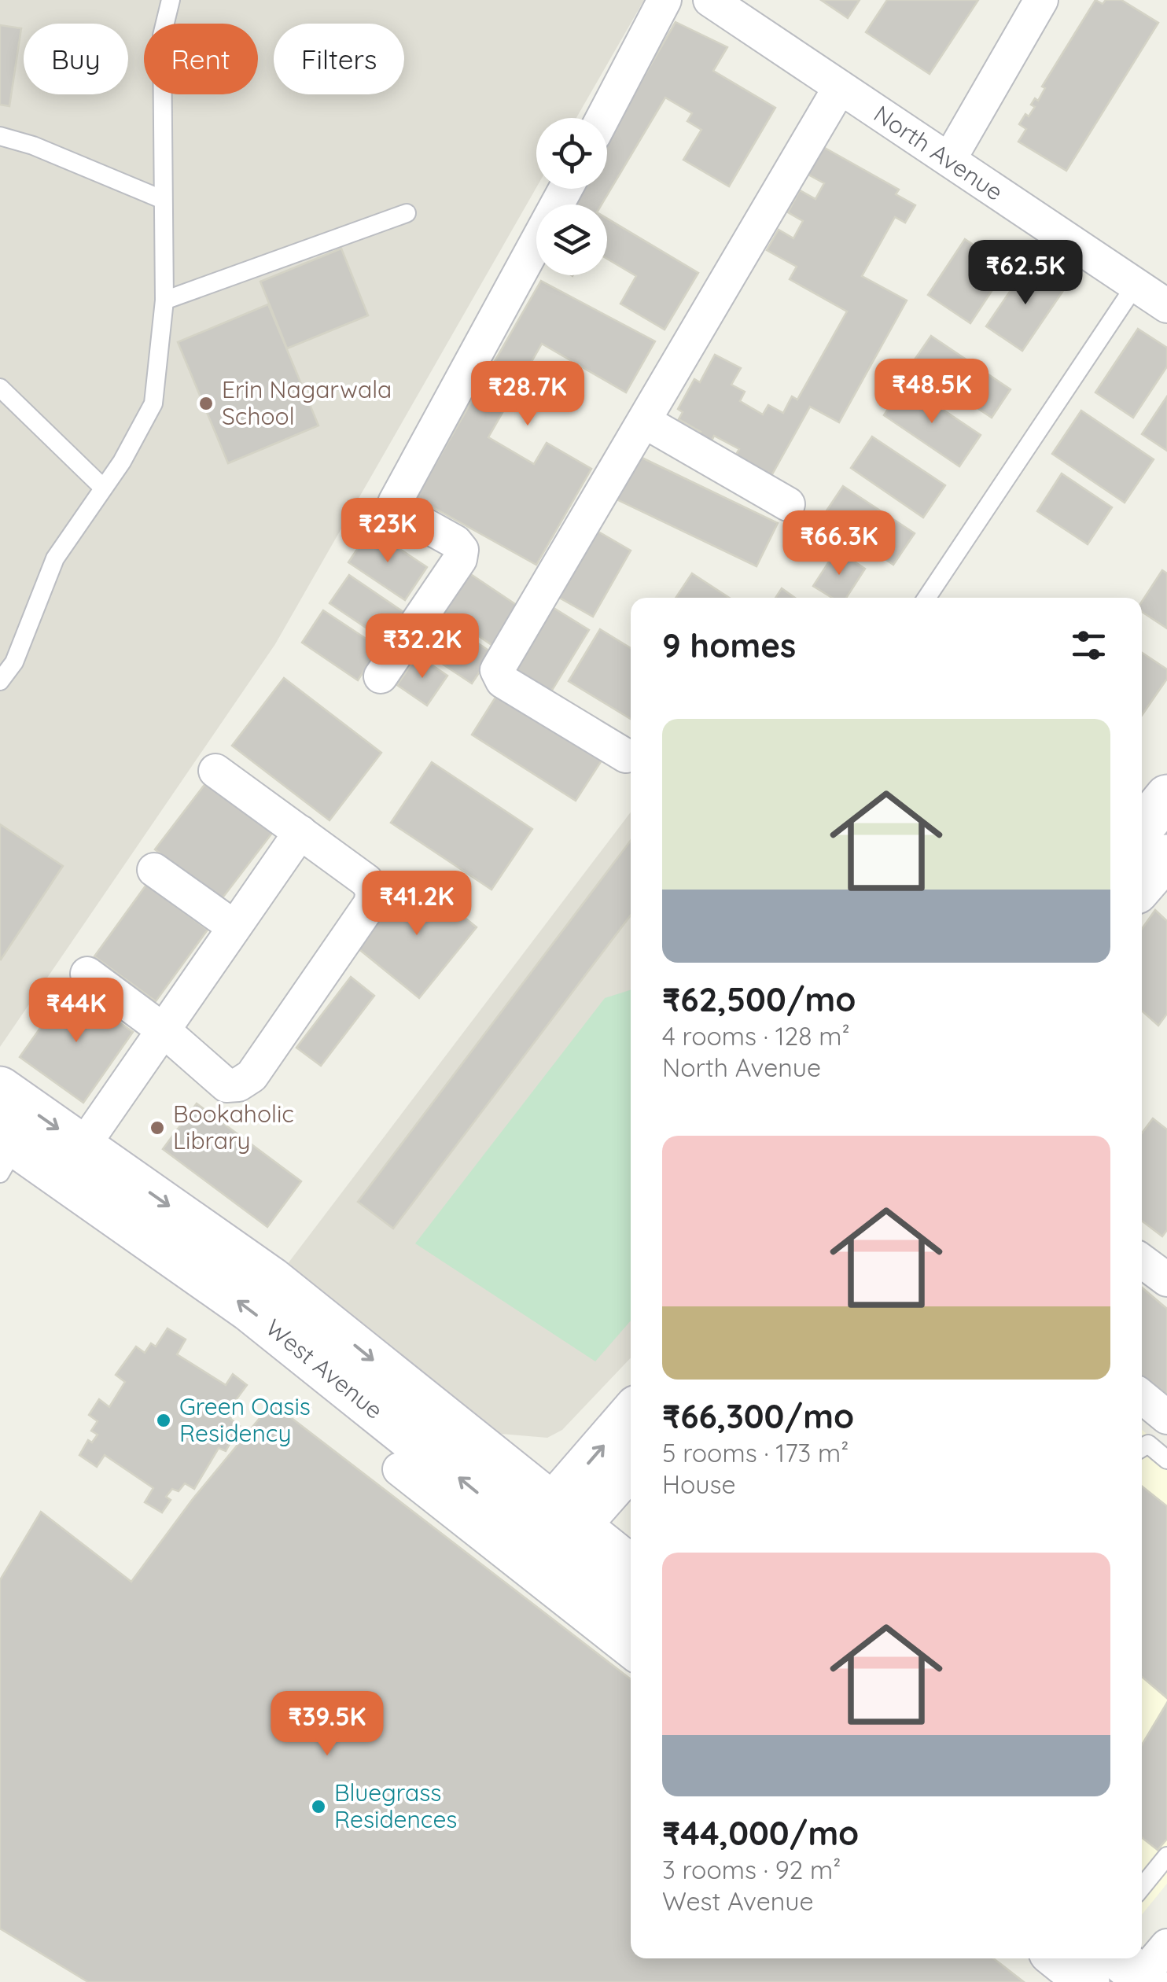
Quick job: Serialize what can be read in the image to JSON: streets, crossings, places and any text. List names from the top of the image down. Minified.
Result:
{"streets":{"main road":["West Avenue"],"street":["North Avenue"]},"places":["Erin Nagarwala School","Bookaholic Library","Green Oasis Residency","Bluegrass Residences"],"page":{"chip":["Buy","Rent","Filters"],"price":["₹62.5K","₹48.5K","₹28.7K","₹23K","₹66.3K","₹32.2K","₹41.2K","₹44K","₹39.5K"],"heading":"9 homes","list":[{"name":"₹62,500/mo","note":"4 rooms · 128 m² · North Avenue"},{"name":"₹66,300/mo","note":"5 rooms · 173 m² · House"},{"name":"₹44,000/mo","note":"3 rooms · 92 m² · West Avenue"}]}}
